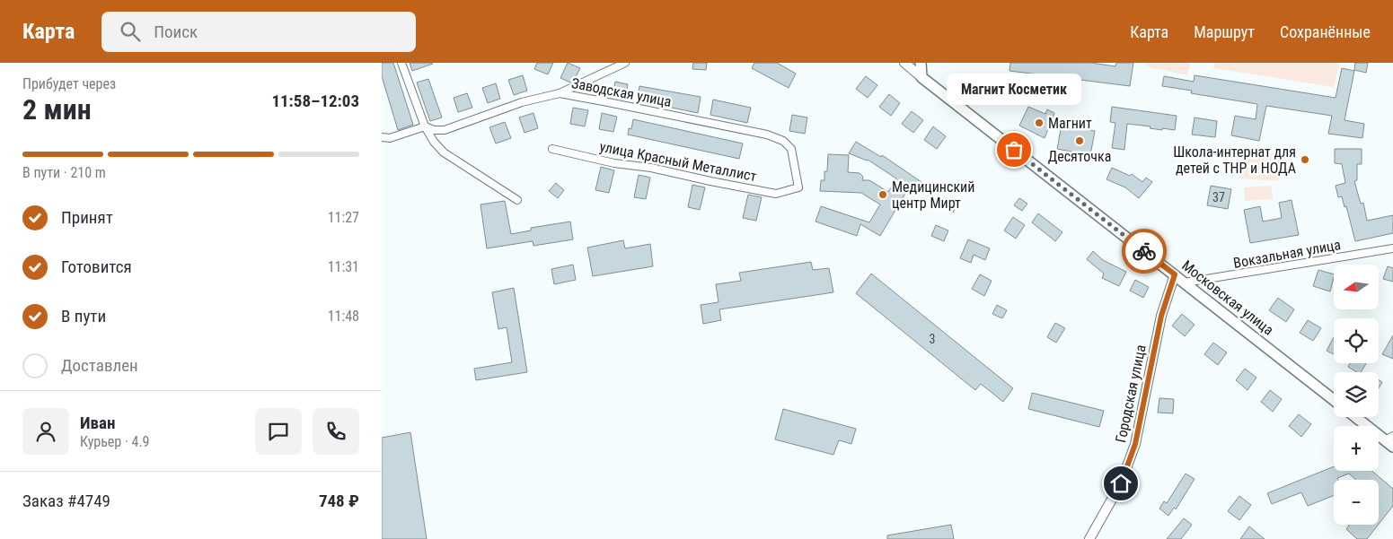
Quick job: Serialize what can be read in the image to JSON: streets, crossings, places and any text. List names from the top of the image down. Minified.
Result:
{"streets":{"main road":["Московская улица"],"street":["Заводская улица","улица Красный Металлист","Вокзальная улица","Городская улица"]},"crossings":[["Заводская улица","улица Красный Металлист"],["Вокзальная улица","Московская улица"],["Московская улица","Городская улица"]],"places":["Магнит","Десяточка","Магнит Косметик","Школа-интернат для детей с ТНР и НОДА","Медицинский центр Мирт"],"house_numbers":["37","3"],"north":"left","page":{"header":"Карта","search":"Поиск","nav":["Карта","Маршрут","Сохранённые"],"heading":["2 мин","Прибудет через","11:58–12:03"],"panel":["Иван","Курьер · 4.9","Заказ #4749","748 ₽"],"bubble":"Магнит Косметик","bar":"В пути · 210 m","list":[["Принят","11:27"],["Готовится","11:31"],["В пути","11:48"],"Доставлен"],"map_buttons":["+","−"]}}
